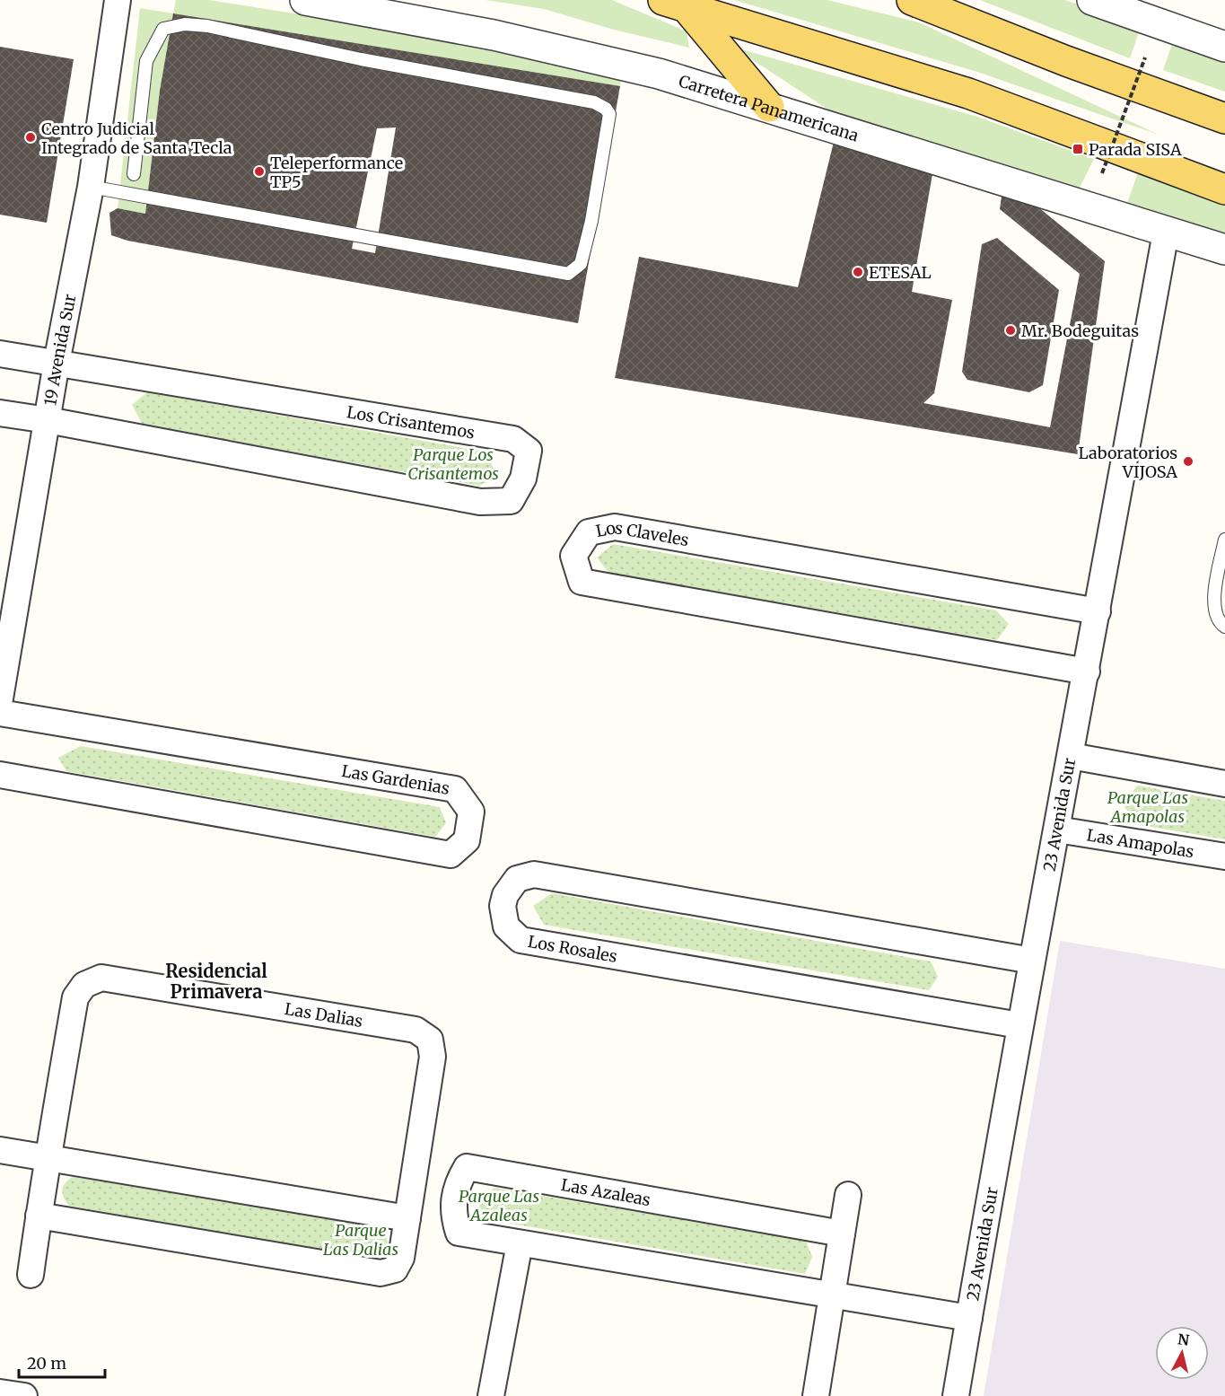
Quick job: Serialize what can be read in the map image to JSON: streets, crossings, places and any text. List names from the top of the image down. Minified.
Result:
{"streets":{"street":["Carretera Panamericana","19 Avenida Sur","Los Crisantemos","Los Claveles","Las Gardenias","23 Avenida Sur","Las Amapolas","Los Rosales","Las Dalias","Las Azaleas"]},"crossings":[["Carretera Panamericana","23 Avenida Sur"],["19 Avenida Sur","Los Crisantemos"],["Los Claveles","23 Avenida Sur"],["23 Avenida Sur","Las Amapolas"],["23 Avenida Sur","Los Rosales"],["23 Avenida Sur","Las Azaleas"]],"districts":["Residencial Primavera"],"parks":["Parque Los Crisantemos","Parque Las Amapolas","Parque Las Azaleas","Parque Las Dalias"],"places":{"other":["Centro Judicial Integrado de Santa Tecla","Teleperformance TP5","ETESAL","Mr. Bodeguitas","Laboratorios VIJOSA"],"transit":["Parada SISA"]},"scale_bar":"20 m","north":"top"}
